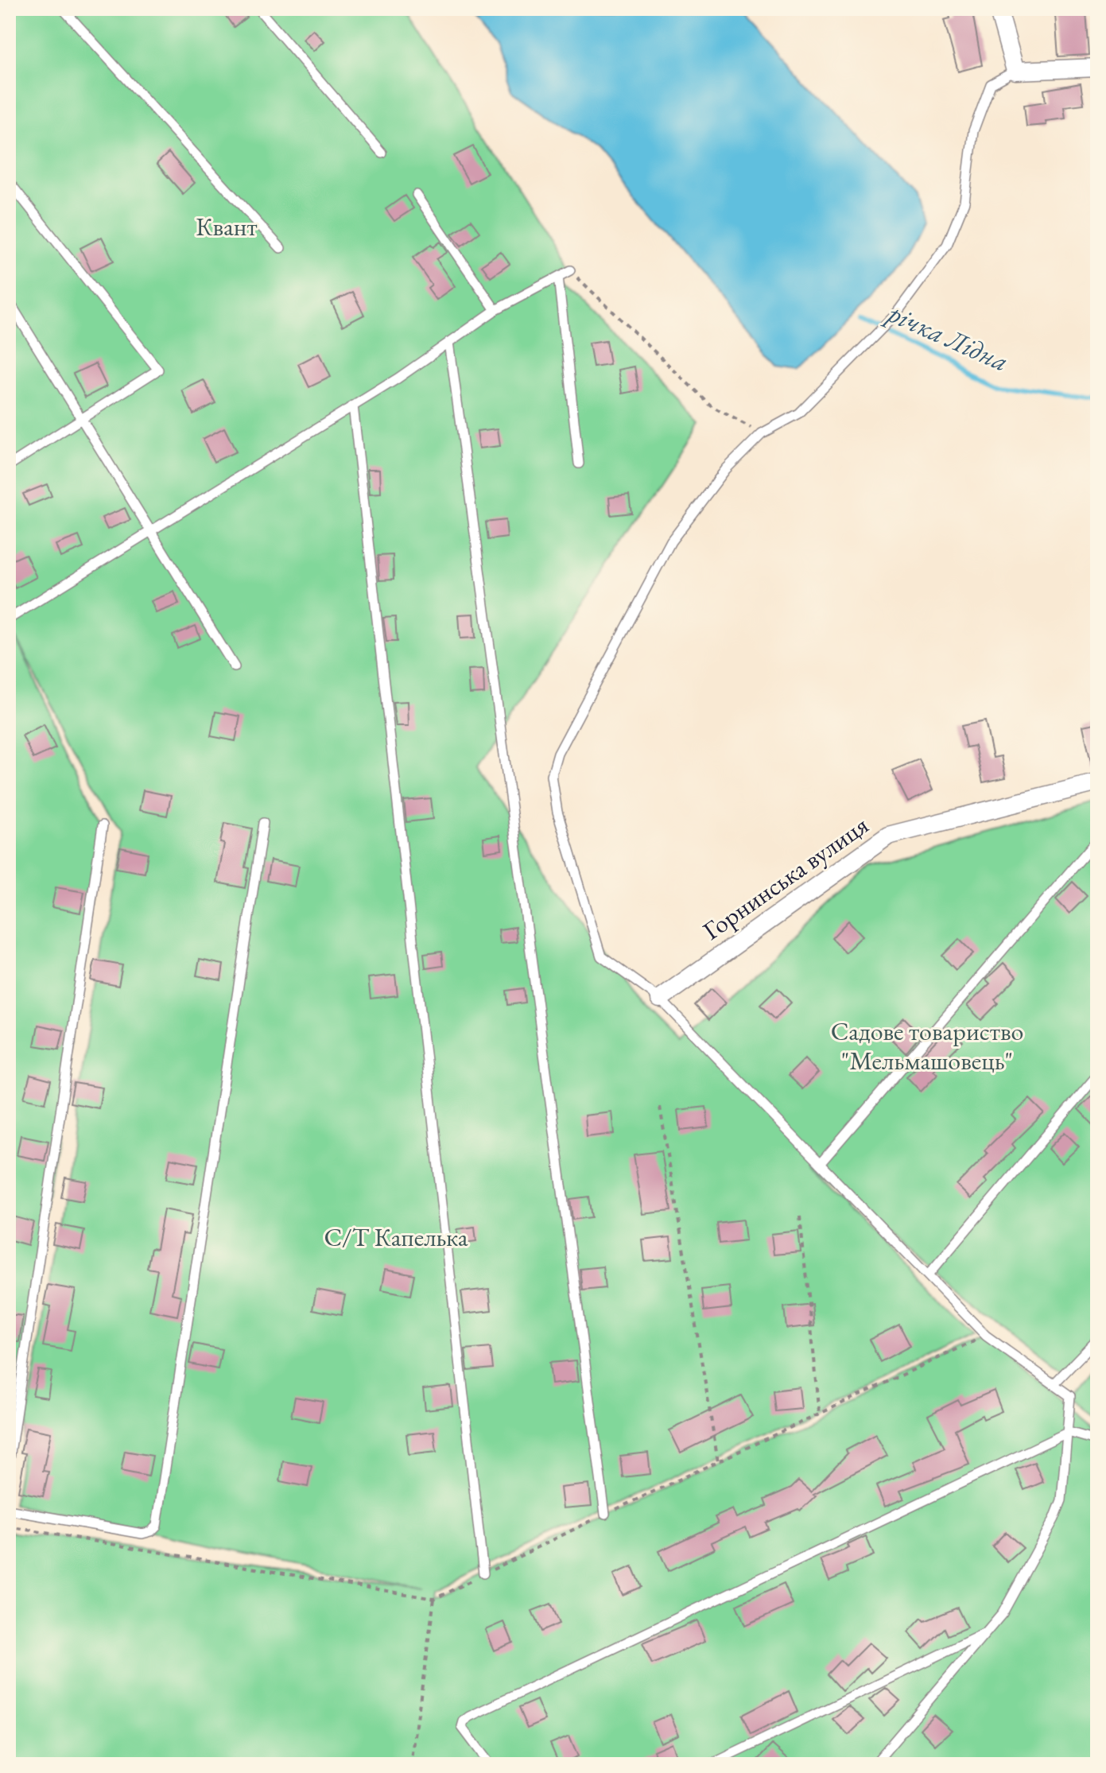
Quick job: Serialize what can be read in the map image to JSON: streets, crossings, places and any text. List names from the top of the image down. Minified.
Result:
{"streets":{"street":["Горнинська вулиця"]},"water":["річка Лідна"],"parks":["Квант","Садове товариство \"Мельмашовець\"","С/Т Капелька"]}
